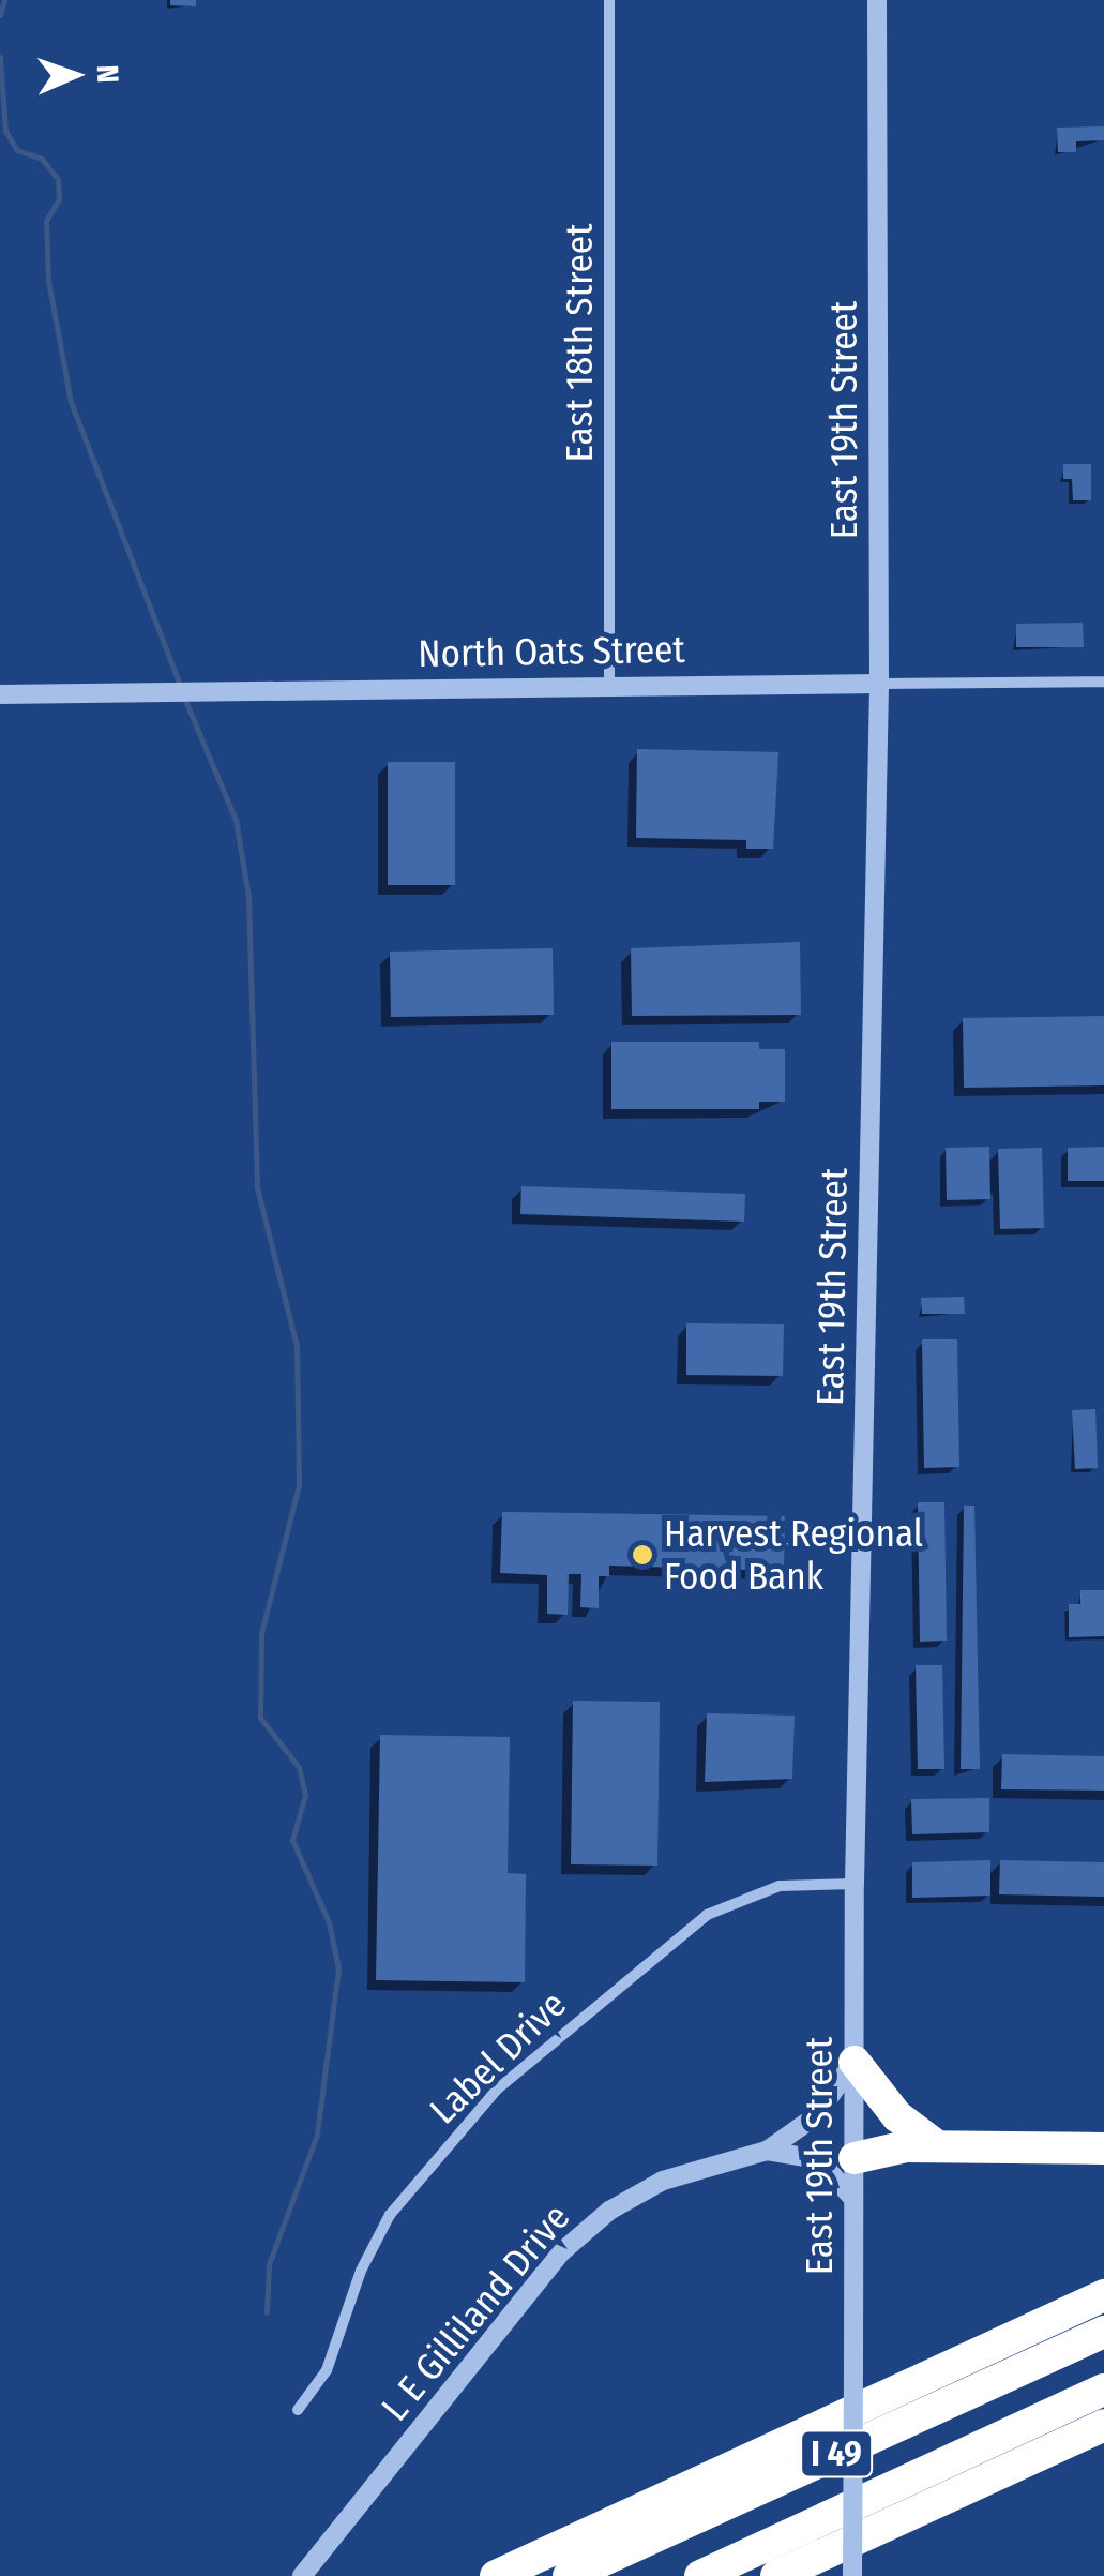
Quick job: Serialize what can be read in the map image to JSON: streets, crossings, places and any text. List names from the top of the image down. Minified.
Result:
{"streets":{"highway":["I 49"],"street":["East 18th Street","East 19th Street","North Oats Street","Label Drive","L E Gilliland Drive"]},"crossings":[["East 18th Street","North Oats Street"],["East 19th Street","North Oats Street"],["East 19th Street","Label Drive"],["East 19th Street","L E Gilliland Drive"]],"places":["Harvest Regional Food Bank"],"north":"right"}
